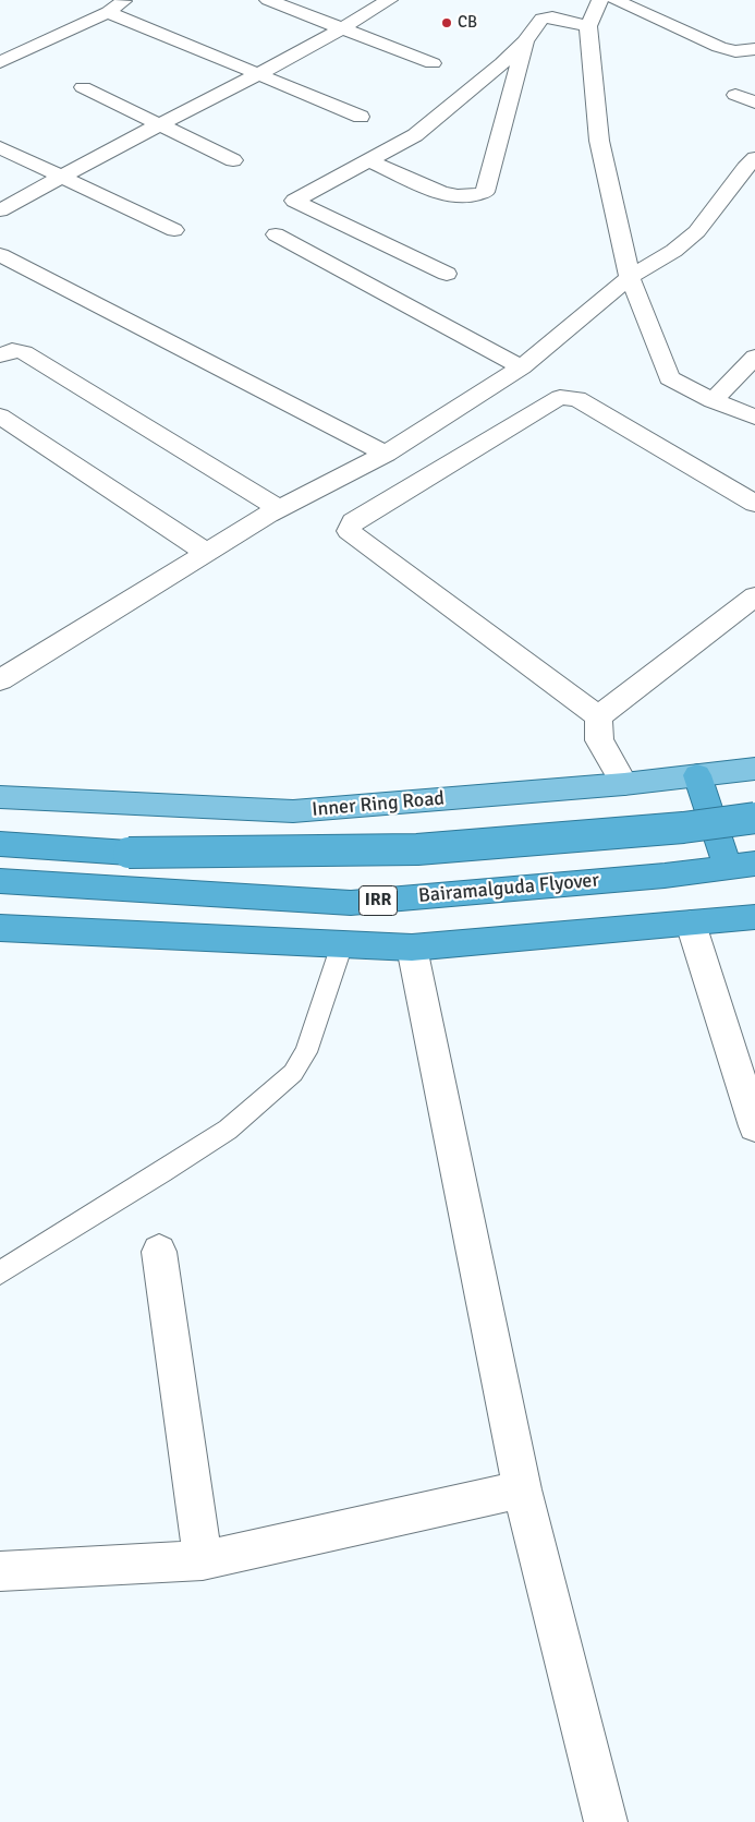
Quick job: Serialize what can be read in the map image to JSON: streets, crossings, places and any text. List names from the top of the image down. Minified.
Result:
{"streets":{"highway":["Bairamalguda Flyover","IRR"],"main road":["Inner Ring Road"]},"places":["CB"]}
